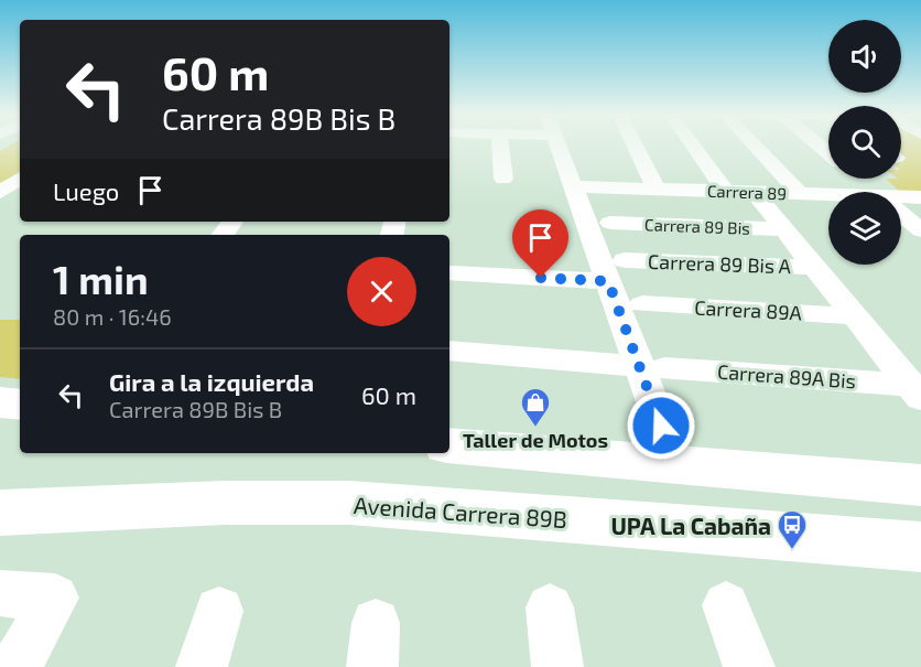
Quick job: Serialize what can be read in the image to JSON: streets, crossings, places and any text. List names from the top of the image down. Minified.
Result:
{"streets":{"main road":["Avenida Carrera 89B"],"street":["Carrera 89","Carrera 89 Bis","Carrera 89 Bis A","Carrera 89A","Carrera 89A Bis"]},"places":{"shop":["Taller de Motos"],"bus stop":["UPA La Cabaña"]},"page":{"turn":["60 m","Carrera 89B Bis B"],"then":"Luego","heading":["1 min","80 m · 16:46"],"list":[{"name":"Gira a la izquierda","note":"Carrera 89B Bis B","value":"60 m"}]}}
